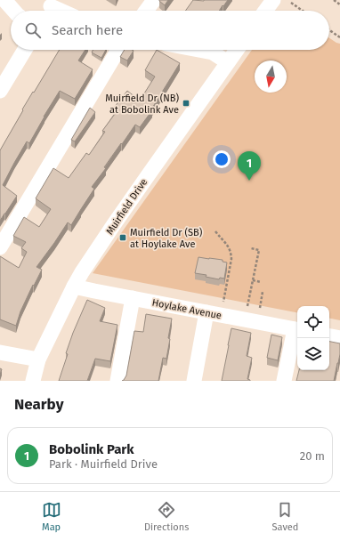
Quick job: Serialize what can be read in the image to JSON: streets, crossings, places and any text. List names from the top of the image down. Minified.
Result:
{"streets":{"street":["Muirfield Drive","Hoylake Avenue"]},"crossings":[["Muirfield Drive","Hoylake Avenue"]],"places":{"transit":["Muirfield Dr (NB) at Bobolink Ave","Muirfield Dr (SB) at Hoylake Ave"]},"north":"bottom","page":{"search":"Search here","pins":"1","heading":"Nearby","list":[{"mark":"1","name":"Bobolink Park","note":"Park · Muirfield Drive","value":"20 m"}],"nav":["Map","Directions","Saved"]}}
